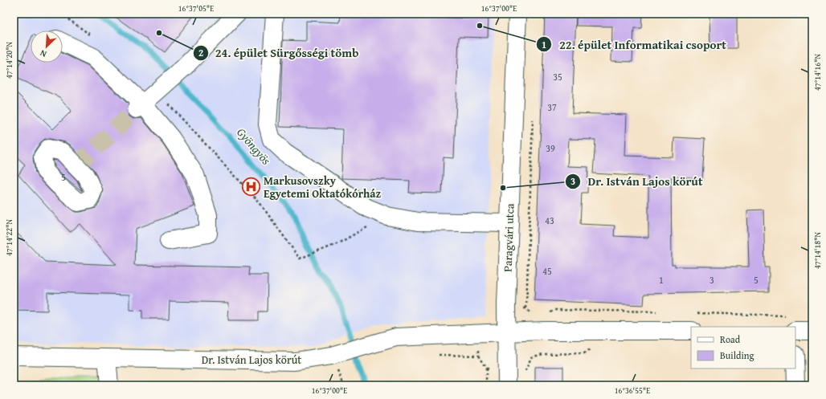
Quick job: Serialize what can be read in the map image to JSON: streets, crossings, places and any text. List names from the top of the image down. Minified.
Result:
{"streets":{"street":["Paragvári utca","Dr. István Lajos körút"]},"crossings":[["Paragvári utca","Dr. István Lajos körút"]],"water":["Gyöngyös"],"places":{"other":["22. épület Informatikai csoport","24. épület Sürgősségi tömb","Dr. István Lajos körút"],"hospital":["Markusovszky Egyetemi Oktatókórház"]},"house_numbers":["35","37","39","5","43","45","1","3","5"],"legend":["Road","Building"],"north":"bottom left","coordinates":["16°37'05\"E","16°37'00\"E","47°14'20\"N","47°14'16\"N","47°14'22\"N","47°14'18\"N","16°36'55\"E"]}
